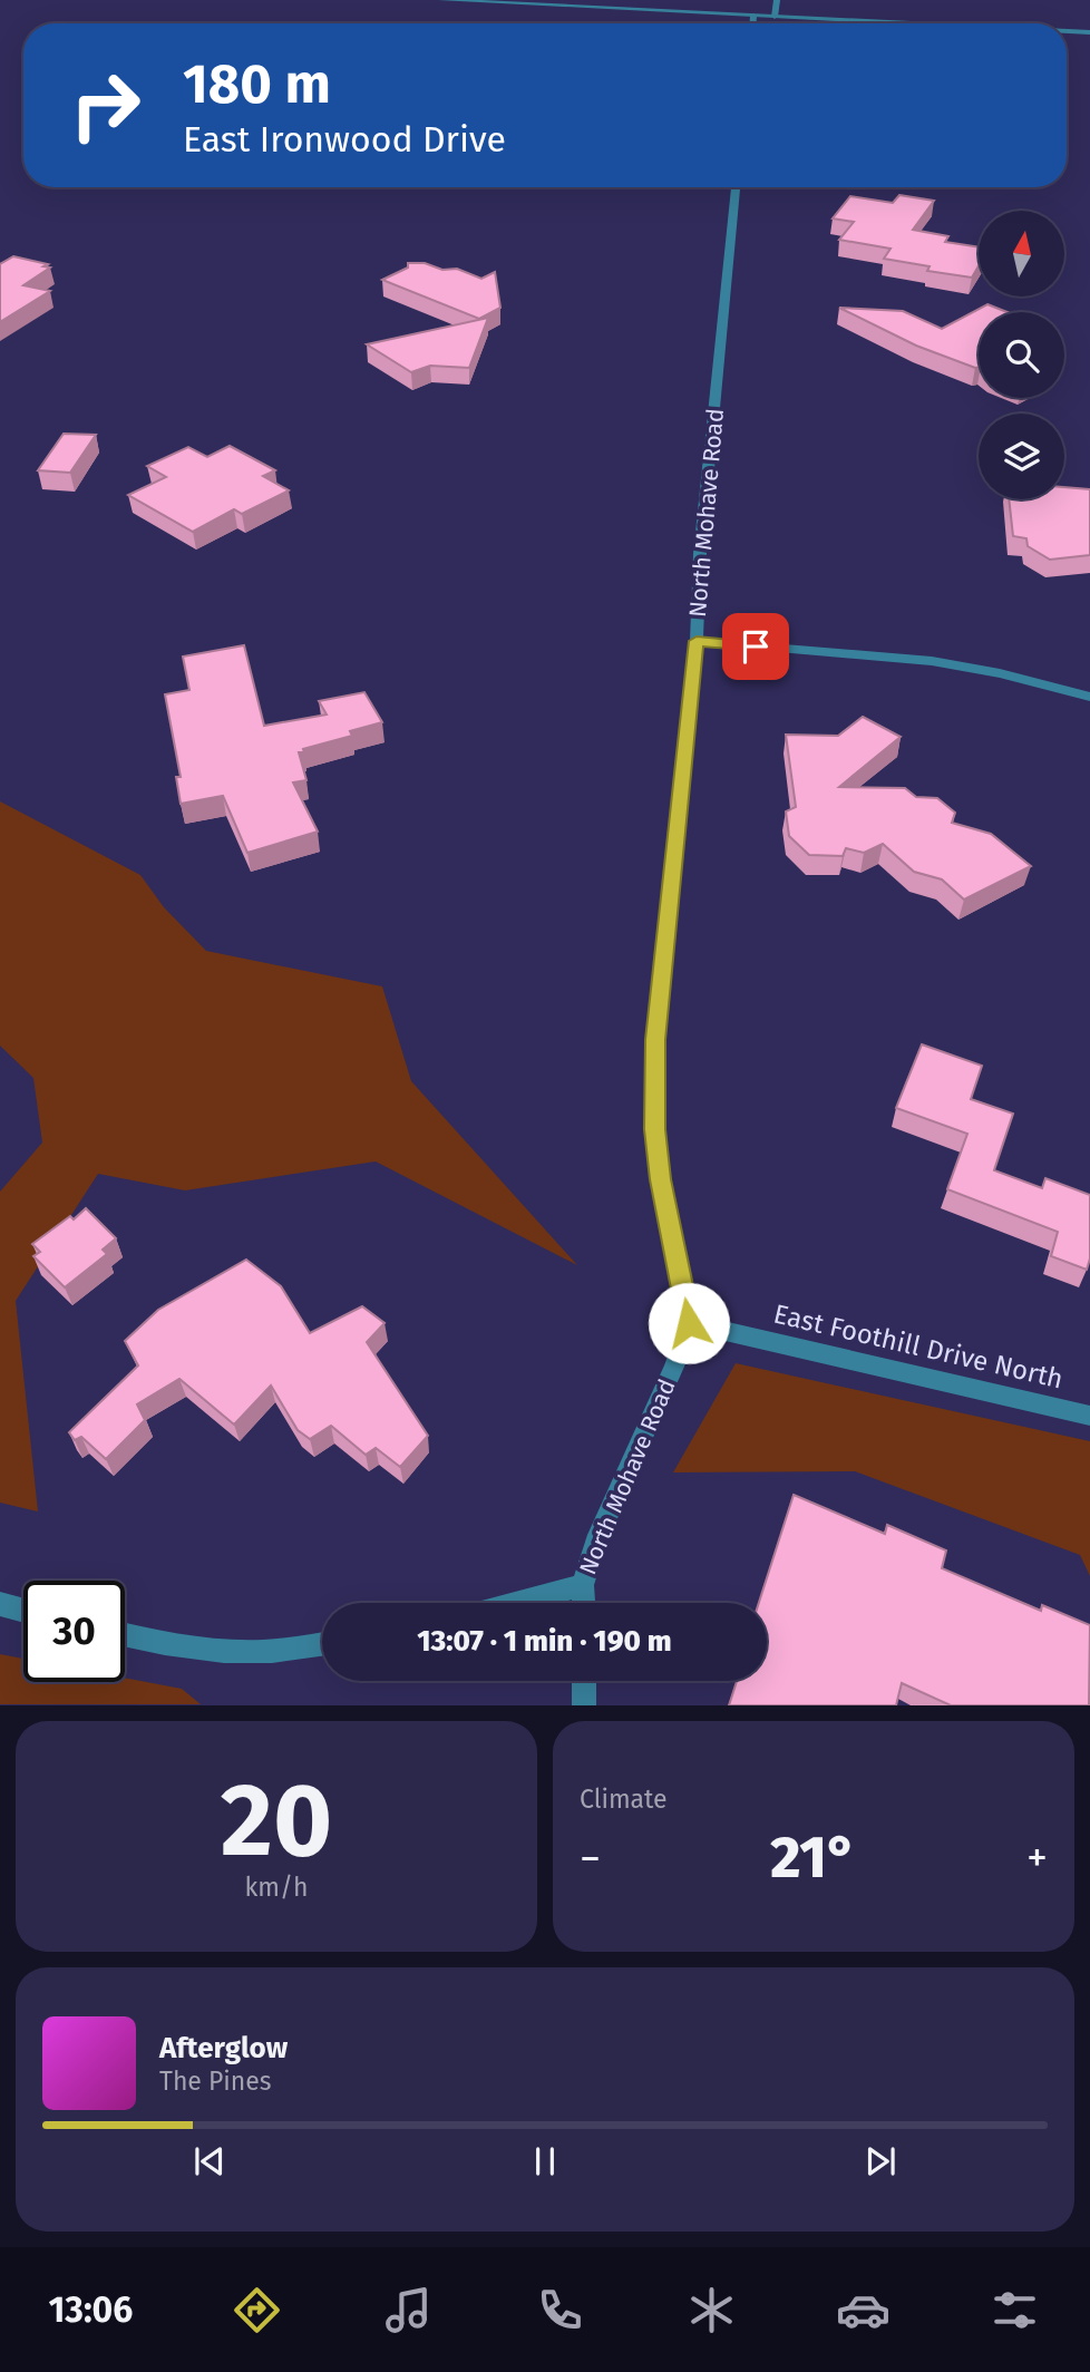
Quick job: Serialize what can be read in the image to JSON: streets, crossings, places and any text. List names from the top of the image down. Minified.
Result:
{"streets":{"street":["North Mohave Road","East Foothill Drive North"]},"crossings":[["North Mohave Road","East Foothill Drive North"]],"north":"top","page":{"turn":["180 m","East Ironwood Drive"],"limit":"30","trip":"13:07 · 1 min · 190 m","tile":[["20","km/h"],"Climate"],"heat":["−","21°","+"],"song":["Afterglow","The Pines"],"tabs":"13:06"}}
